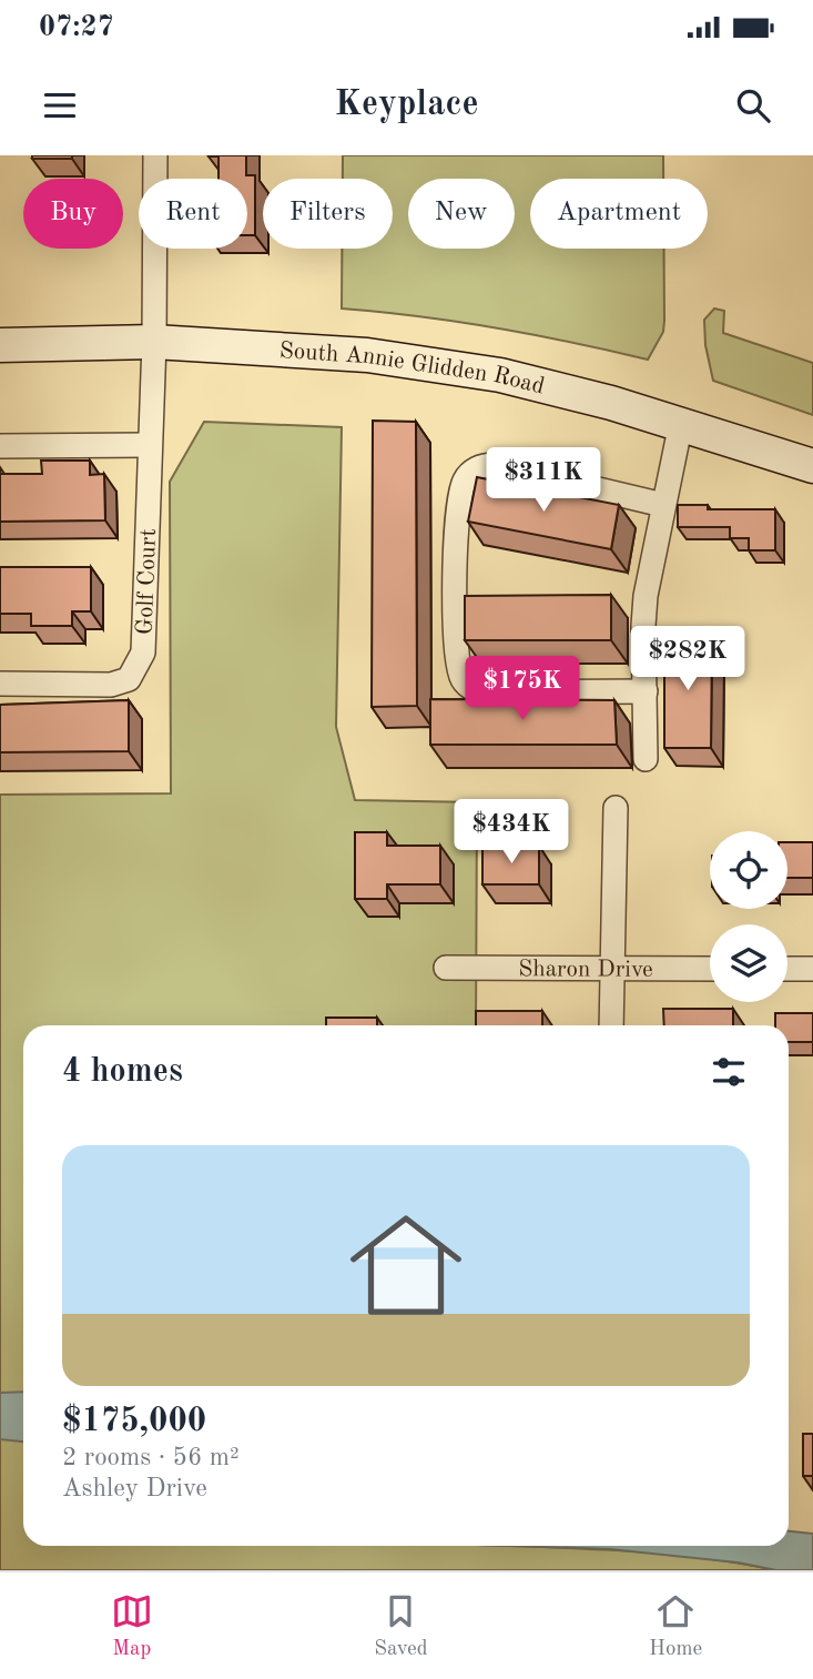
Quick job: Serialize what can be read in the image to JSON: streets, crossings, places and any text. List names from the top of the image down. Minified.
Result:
{"streets":{"main road":["South Annie Glidden Road"],"street":["Golf Court","Sharon Drive"]},"crossings":[["South Annie Glidden Road","Golf Court"]],"page":{"status":"07:27","header":"Keyplace","chip":["Buy","Rent","Filters","New","Apartment"],"price":["$311K","$282K","$175K","$434K"],"heading":"4 homes","list":[{"name":"$175,000","note":"2 rooms · 56 m² · Ashley Drive"}],"tabs":["Map","Saved","Home"]}}
